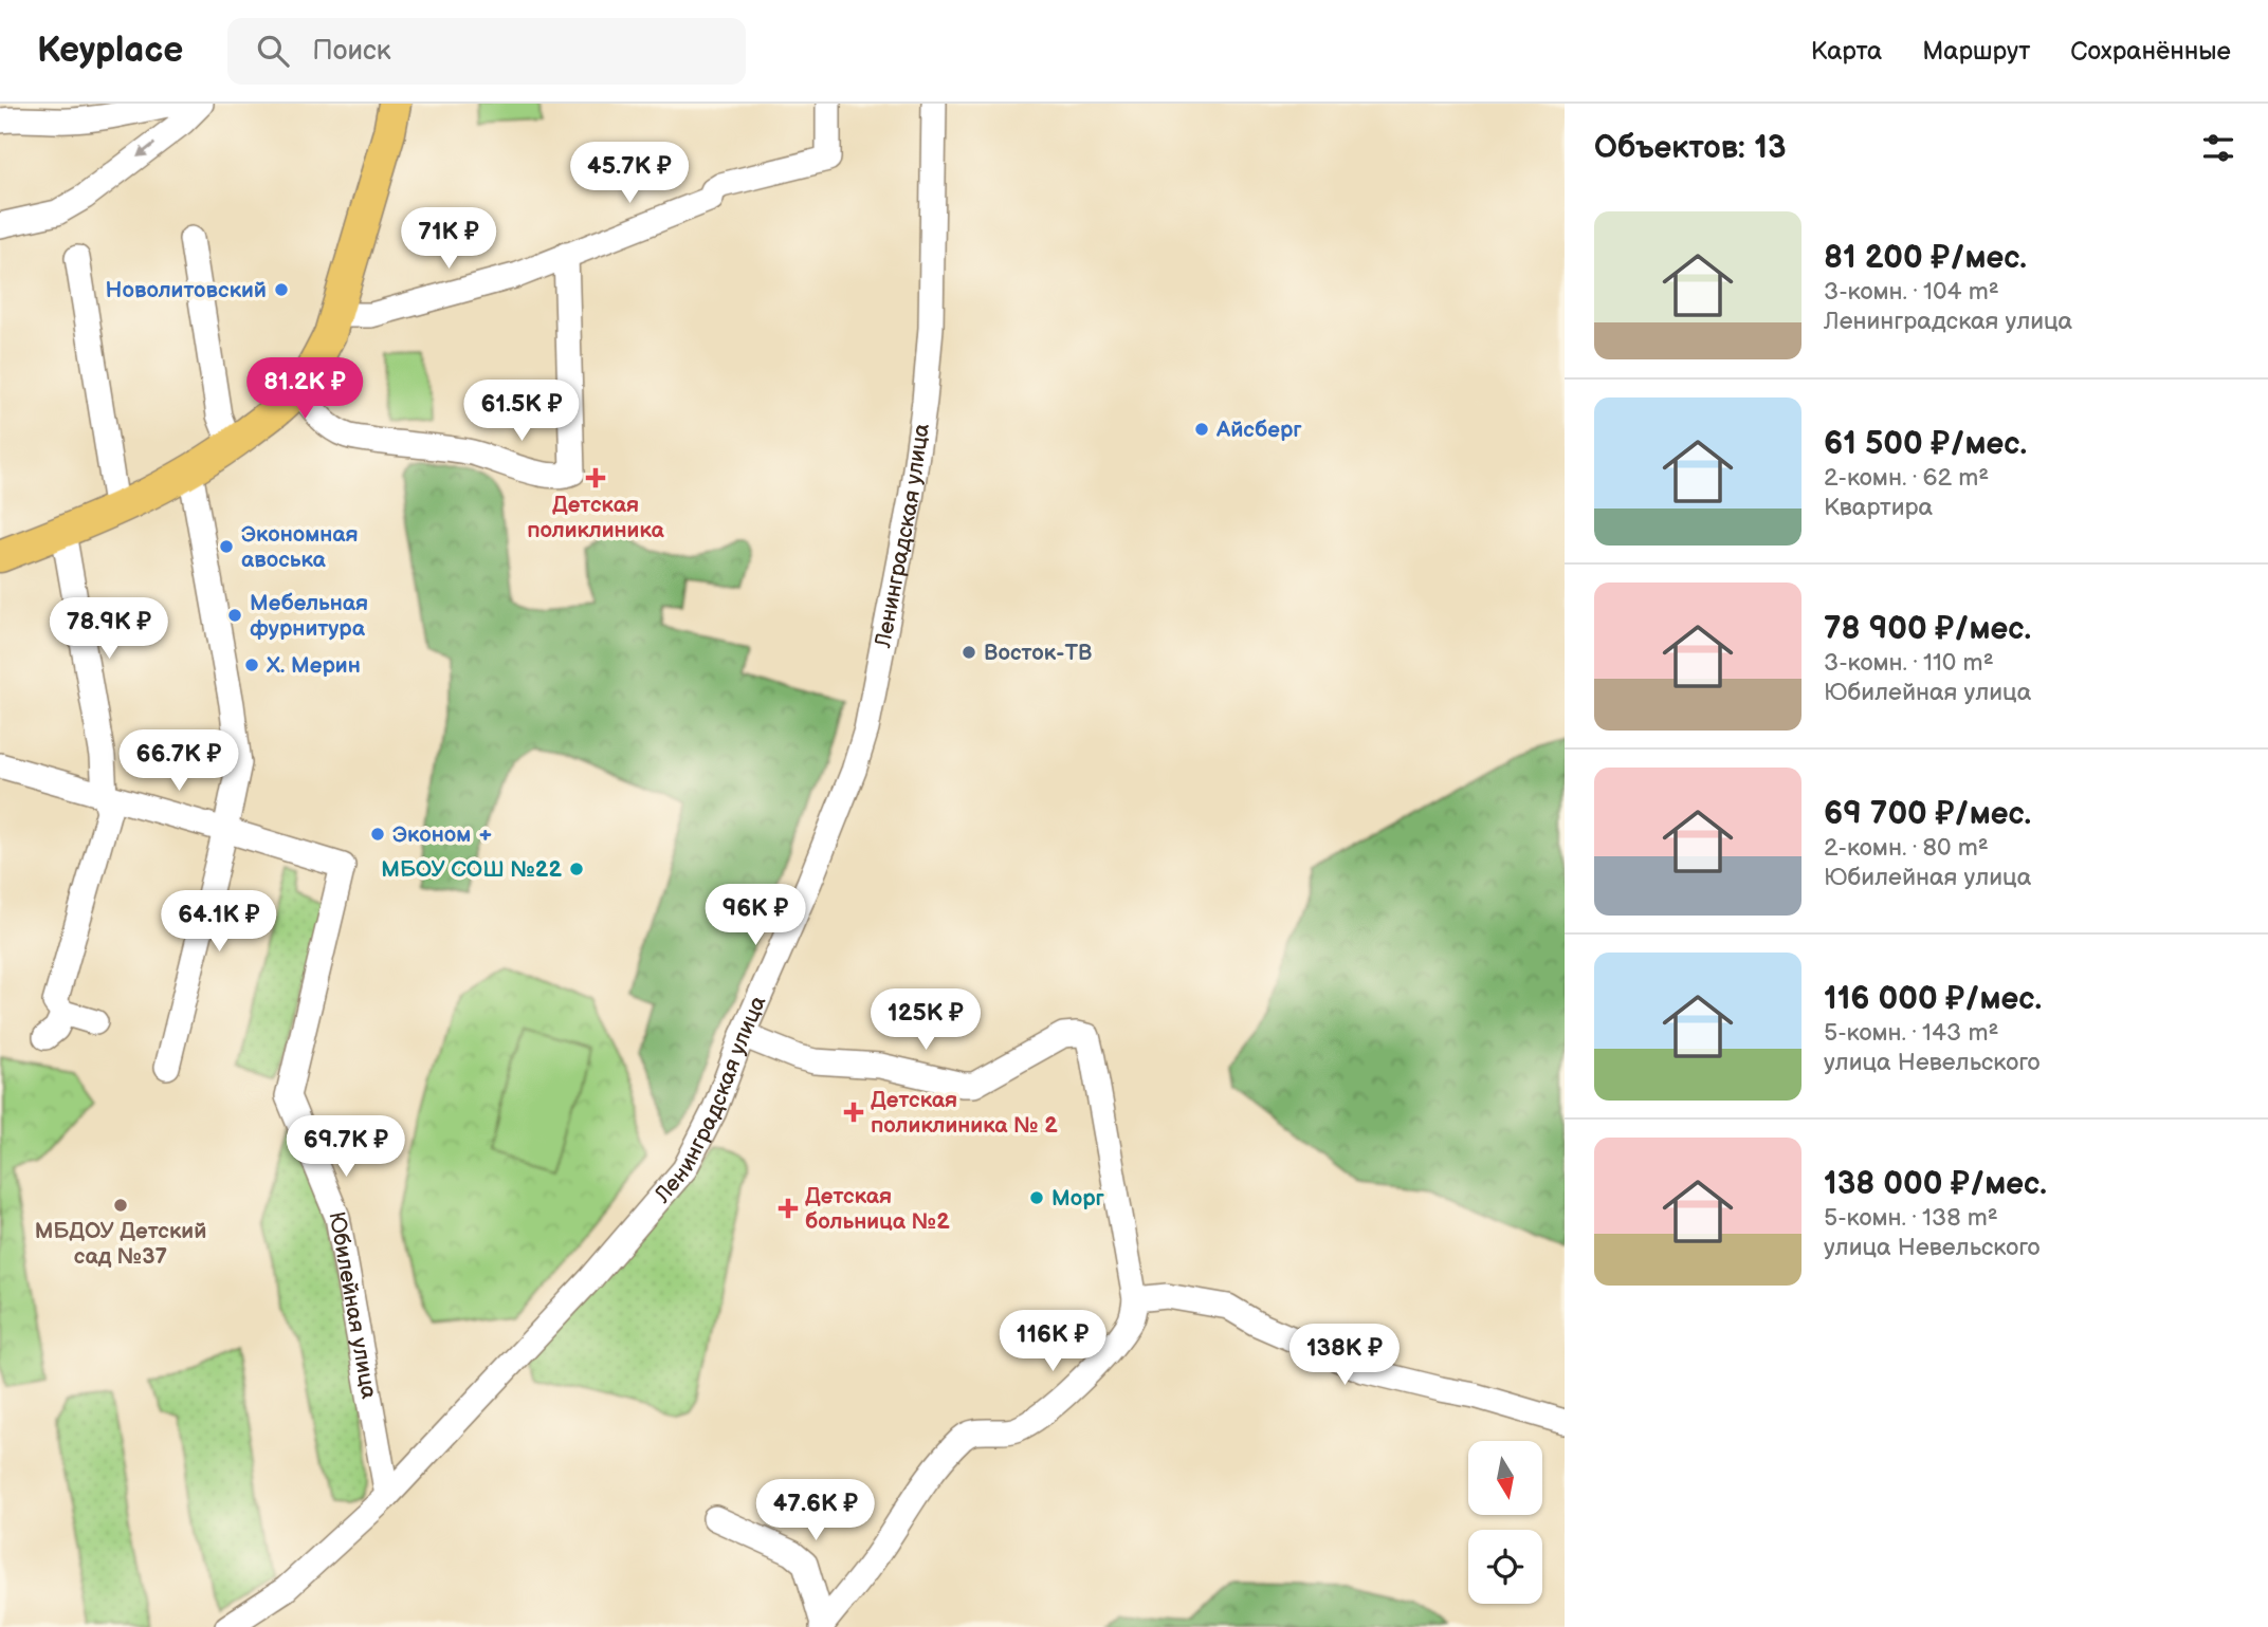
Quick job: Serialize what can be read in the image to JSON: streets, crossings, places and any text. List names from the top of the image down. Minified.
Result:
{"streets":{"street":["Ленинградская улица","Юбилейная улица"]},"crossings":[["Ленинградская улица","Юбилейная улица"]],"places":{"other":["Новолитовский","Айсберг","Экономная авоська","Мебельная фурнитура","Восток-ТВ","Х. Мерин","Эконом +","МБОУ СОШ №22","Морг","МБДОУ Детский сад №37"],"health":["Детская поликлиника","Детская поликлиника № 2","Детская больница №2"]},"north":"bottom","page":{"header":"Keyplace","search":"Поиск","nav":["Карта","Маршрут","Сохранённые"],"heading":"Объектов: 13","price":["45.7K ₽","71K ₽","81.2K ₽","61.5K ₽","78.9K ₽","66.7K ₽","96K ₽","64.1K ₽","125K ₽","69.7K ₽","116K ₽","138K ₽","47.6K ₽"],"list":[{"name":"81 200 ₽/мес.","note":"3-комн. · 104 m² · Ленинградская улица"},{"name":"61 500 ₽/мес.","note":"2-комн. · 62 m² · Квартира"},{"name":"78 900 ₽/мес.","note":"3-комн. · 110 m² · Юбилейная улица"},{"name":"69 700 ₽/мес.","note":"2-комн. · 80 m² · Юбилейная улица"},{"name":"116 000 ₽/мес.","note":"5-комн. · 143 m² · улица Невельского"},{"name":"138 000 ₽/мес.","note":"5-комн. · 138 m² · улица Невельского"}]}}
